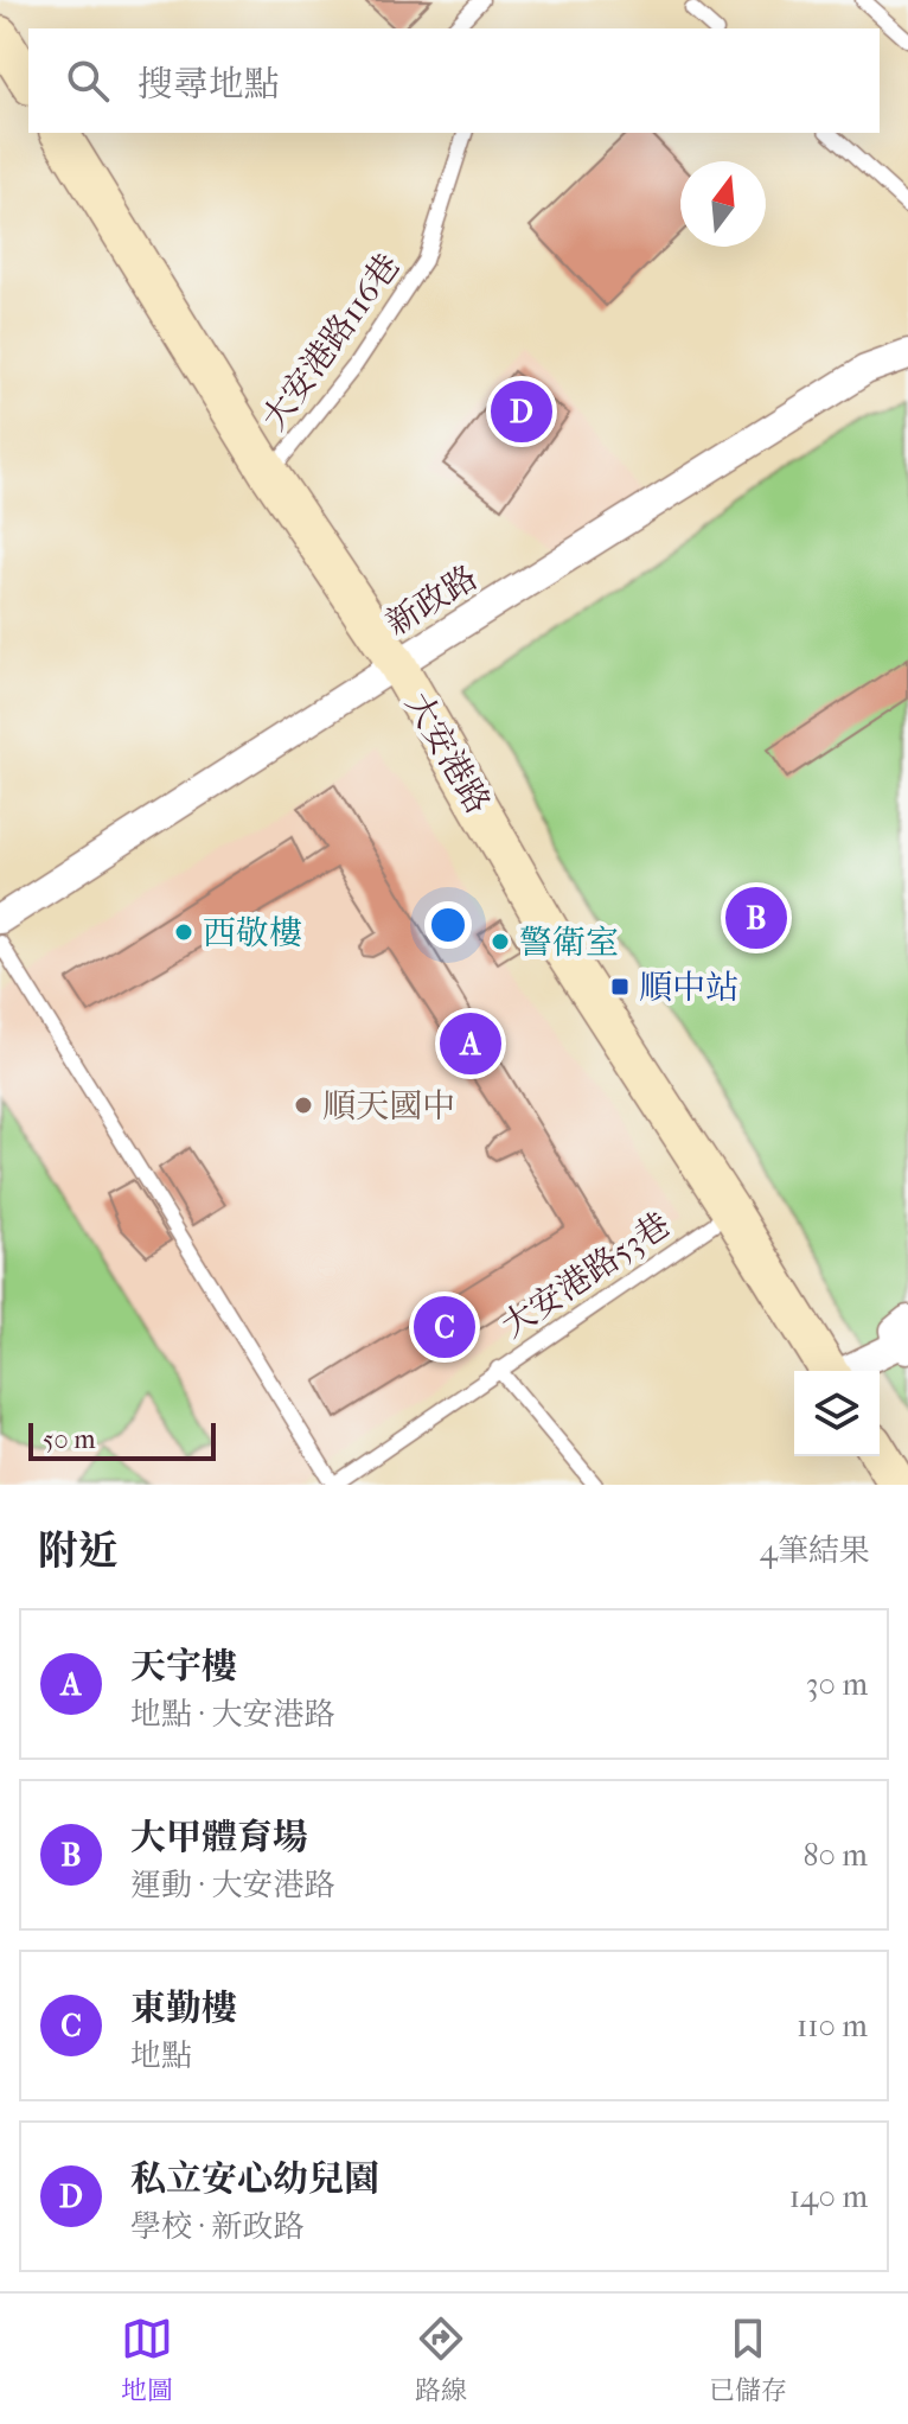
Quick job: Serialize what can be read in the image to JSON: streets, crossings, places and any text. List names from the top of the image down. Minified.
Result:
{"streets":{"main road":["大安港路"],"street":["新政路"],"lane":["大安港路116巷","大安港路53巷"]},"crossings":[["大安港路116巷","大安港路"],["新政路","大安港路"],["大安港路","大安港路53巷"]],"places":{"other":["西敬樓","警衛室","順天國中"],"transit":["順中站"]},"scale_bar":"50 m","north":"top","page":{"search":"搜尋地點","pins":["D","B","A","C"],"scale":"50 m","heading":["附近","4筆結果"],"list":[{"mark":"A","name":"天宇樓","note":"地點 · 大安港路","value":"30 m"},{"mark":"B","name":"大甲體育場","note":"運動 · 大安港路","value":"80 m"},{"mark":"C","name":"東勤樓","note":"地點","value":"110 m"},{"mark":"D","name":"私立安心幼兒園","note":"學校 · 新政路","value":"140 m"}],"nav":["地圖","路線","已儲存"]}}
